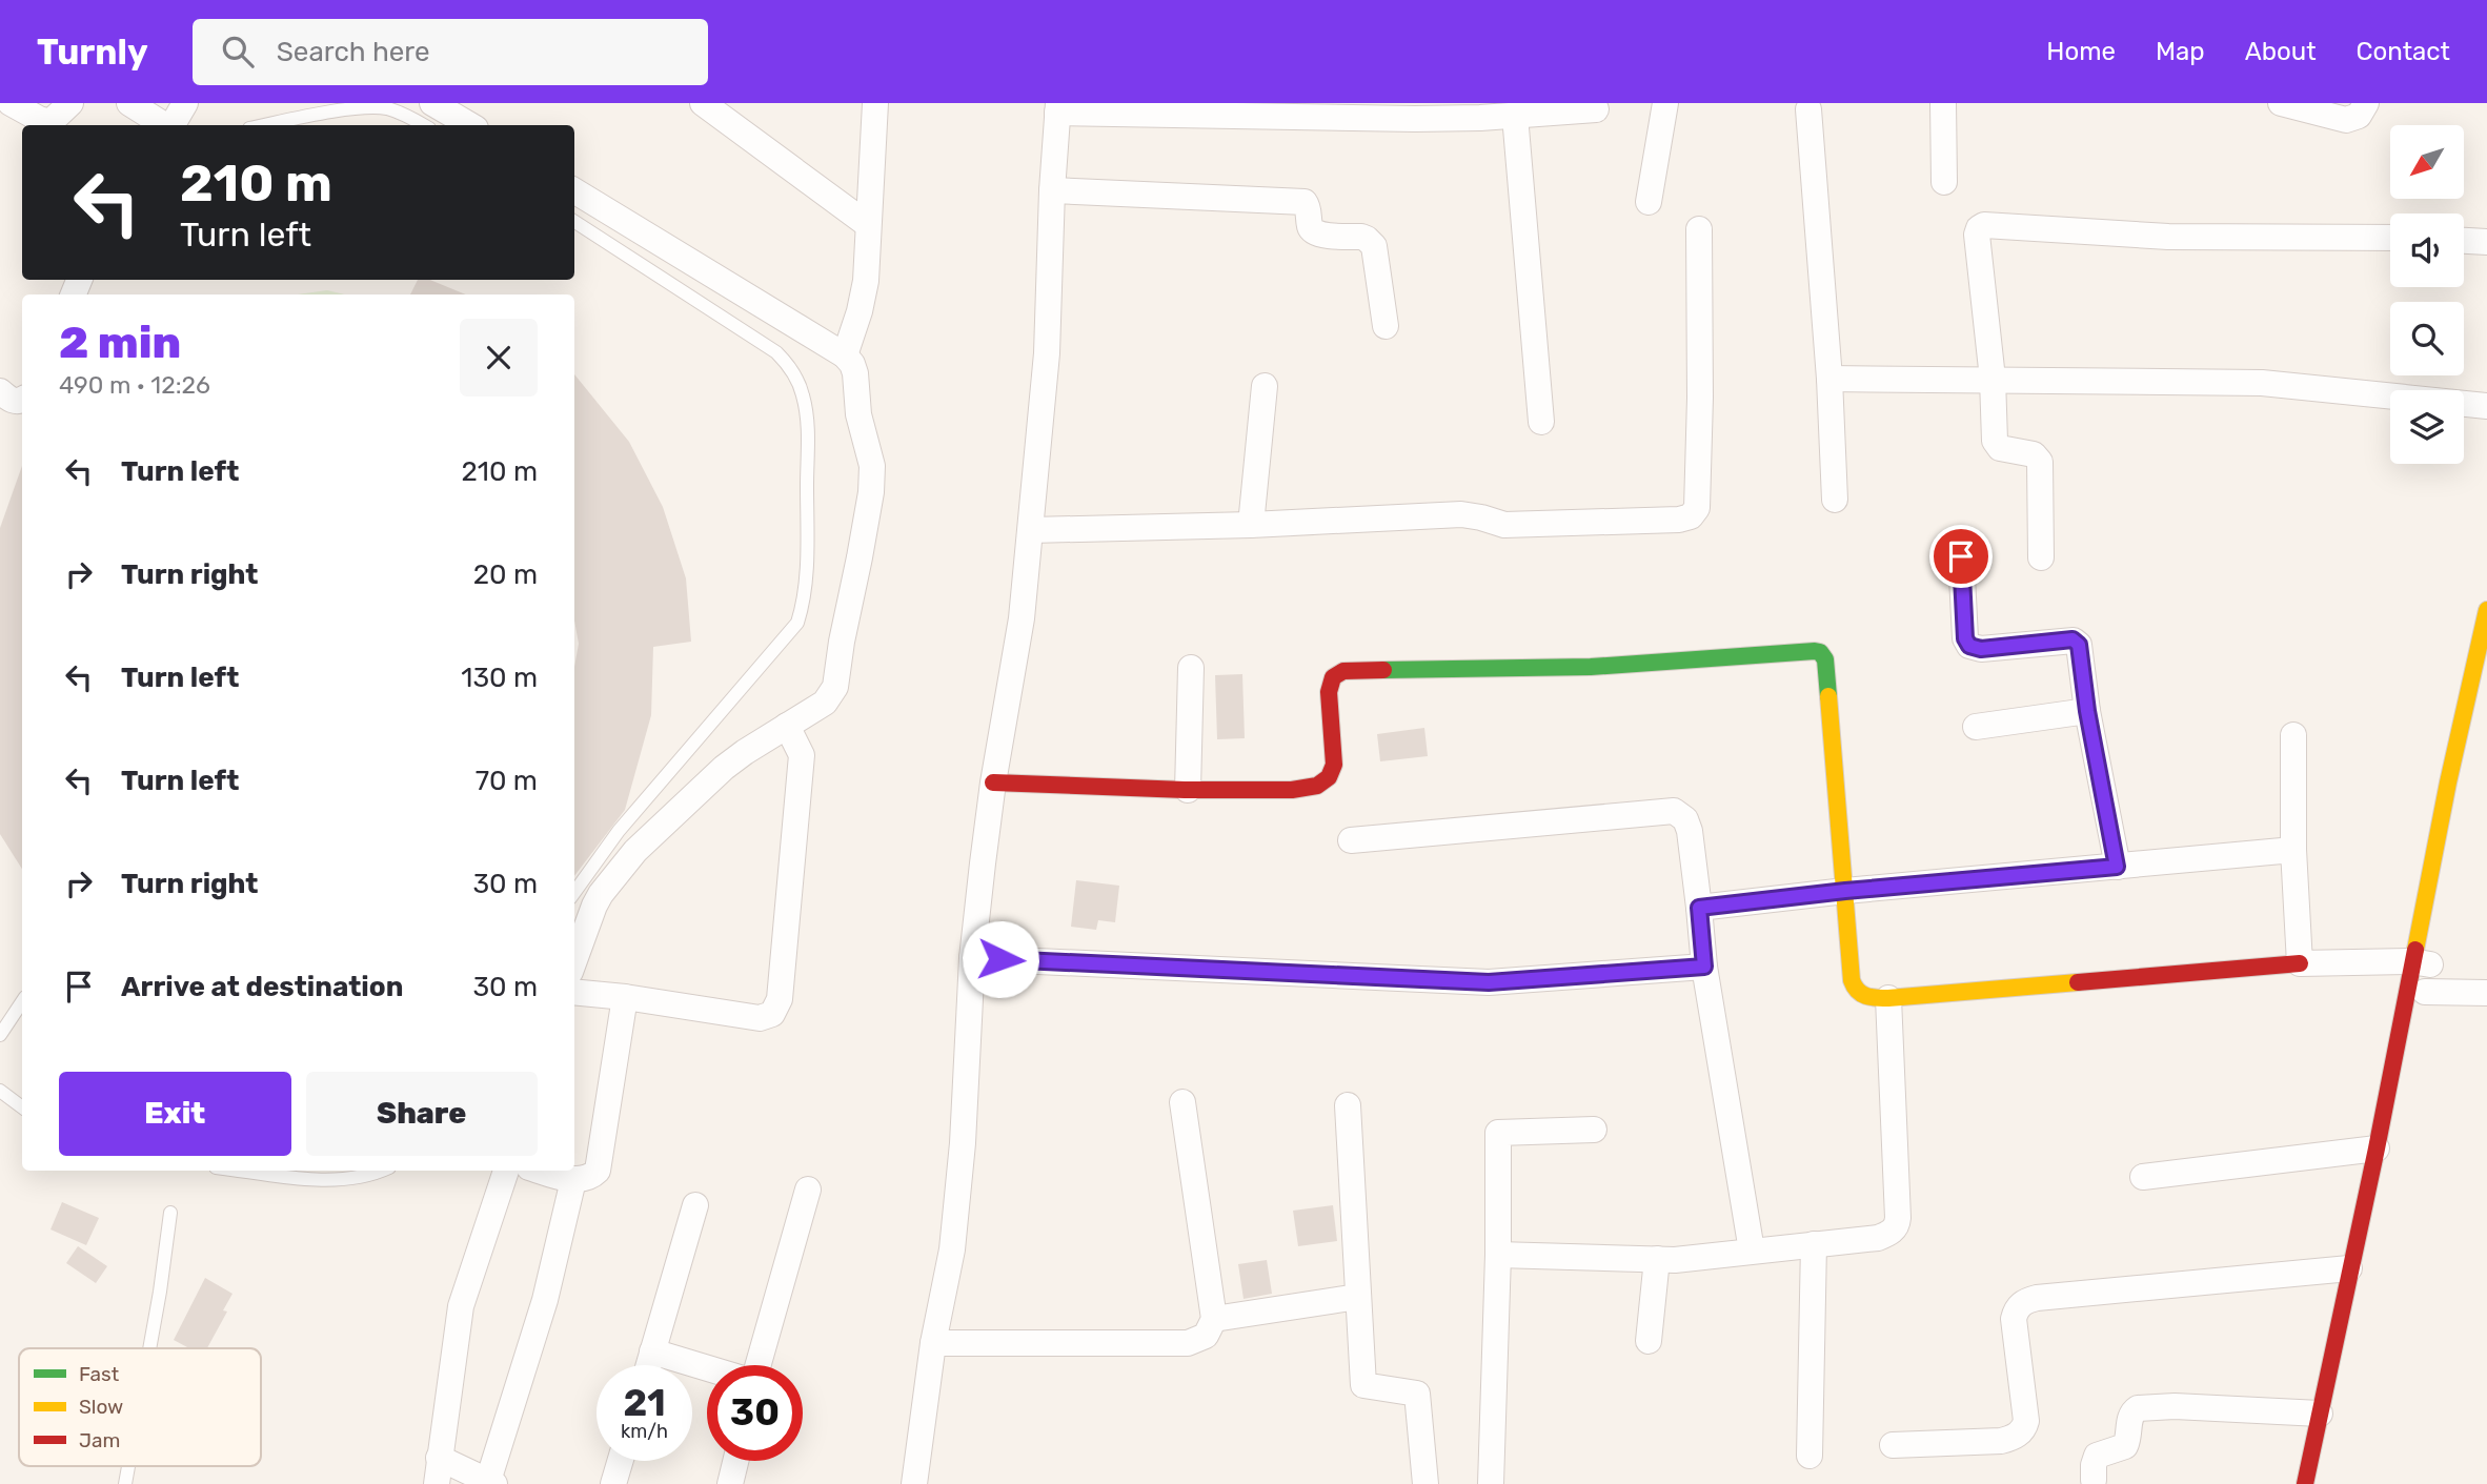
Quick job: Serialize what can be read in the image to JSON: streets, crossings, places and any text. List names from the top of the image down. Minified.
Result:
{"legend":["Fast","Slow","Jam"],"north":"bottom left","page":{"header":"Turnly","search":"Search here","nav":["Home","Map","About","Contact"],"turn":["210 m","Turn left"],"heading":["2 min","490 m · 12:26"],"list":[{"name":"Turn left","value":"210 m"},{"name":"Turn right","value":"20 m"},{"name":"Turn left","value":"130 m"},{"name":"Turn left","value":"70 m"},{"name":"Turn right","value":"30 m"},{"name":"Arrive at destination","value":"30 m"}],"buttons":["Exit","Share"],"speed":"21 km/h","limit":"30"}}
